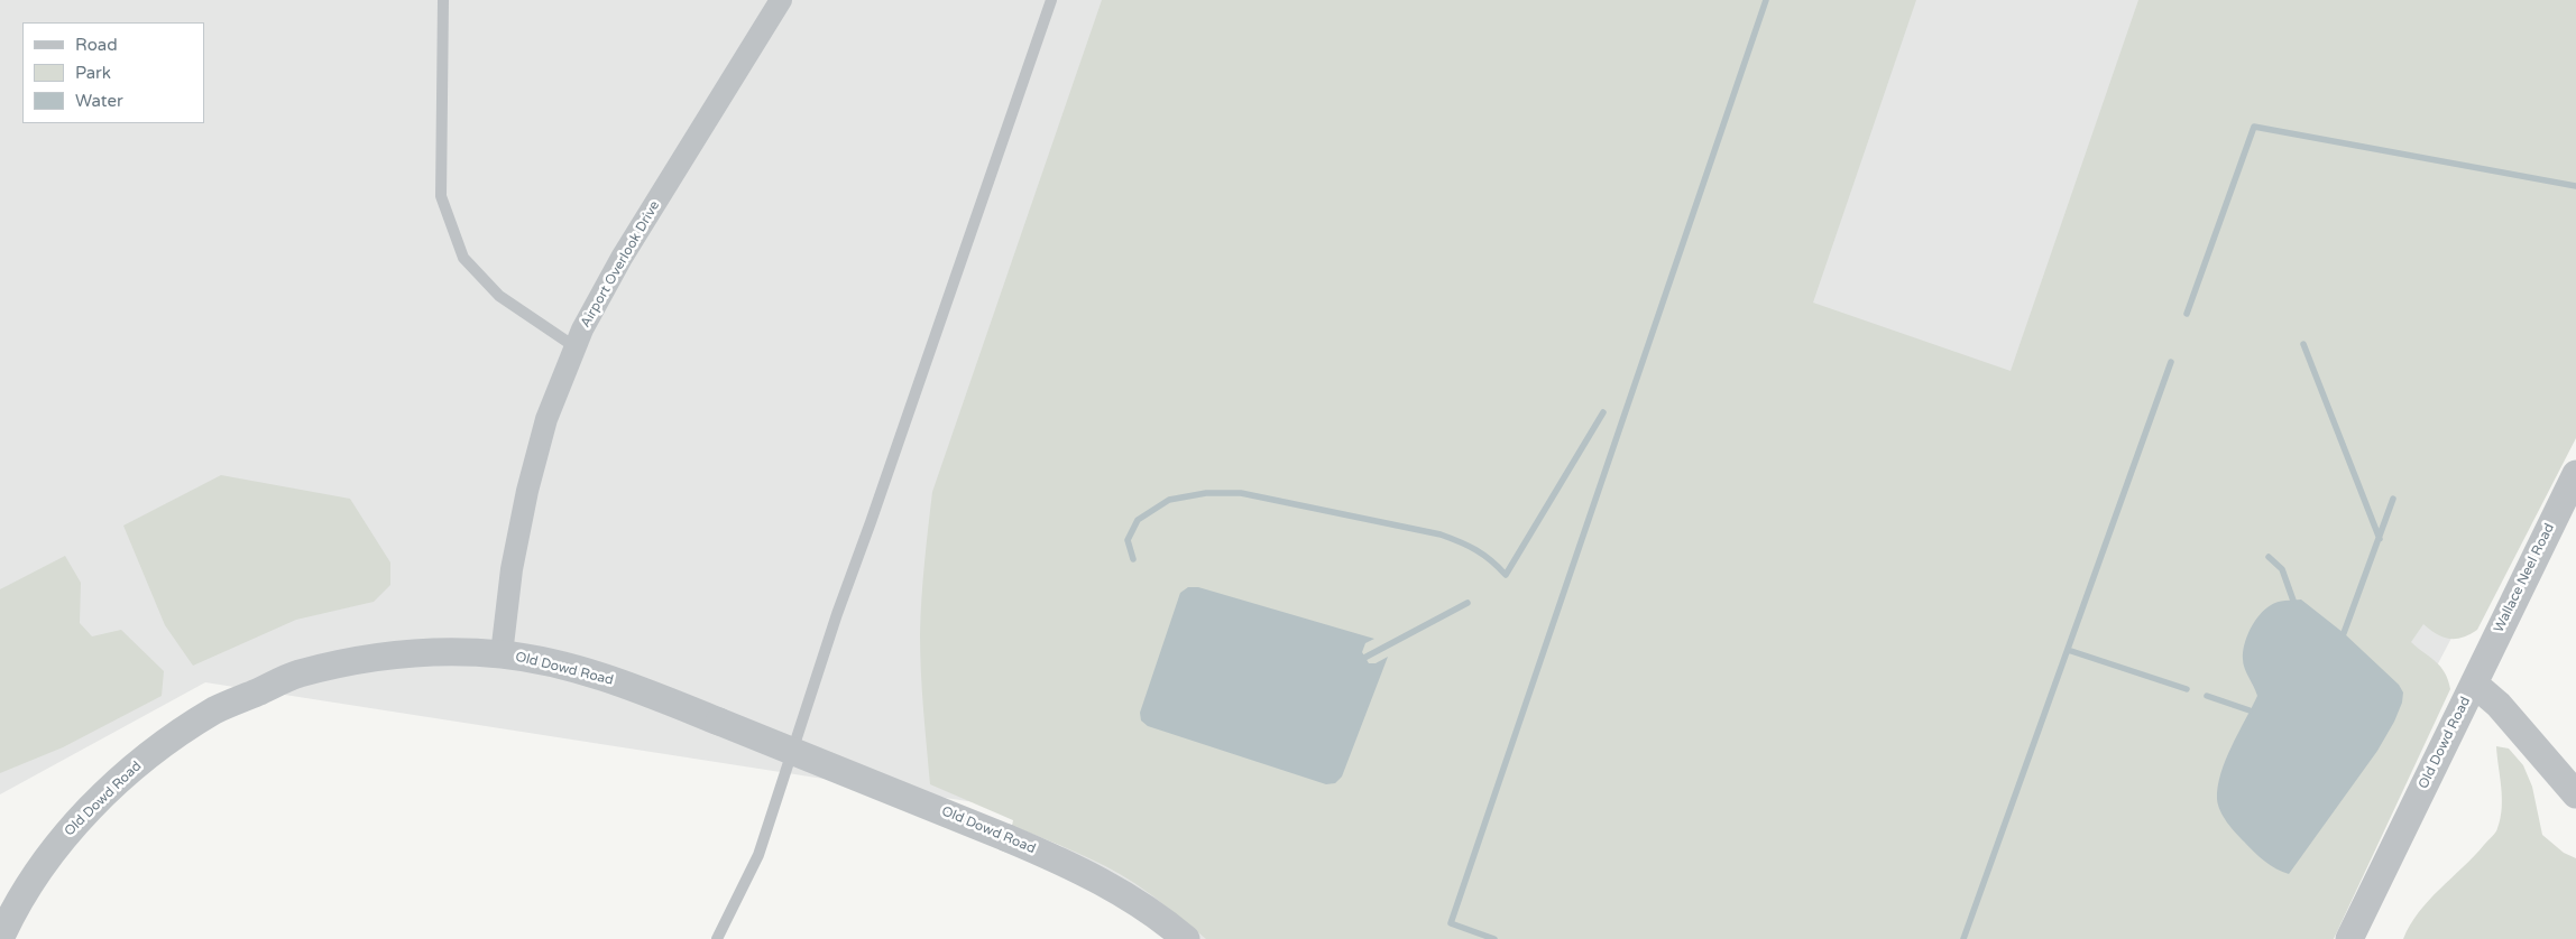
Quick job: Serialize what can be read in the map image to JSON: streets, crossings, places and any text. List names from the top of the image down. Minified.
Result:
{"streets":{"street":["Airport Overlook Drive","Wallace Neel Road","Old Dowd Road"]},"crossings":[["Airport Overlook Drive","Old Dowd Road"],["Wallace Neel Road","Old Dowd Road"]],"legend":["Road","Park","Water"]}
